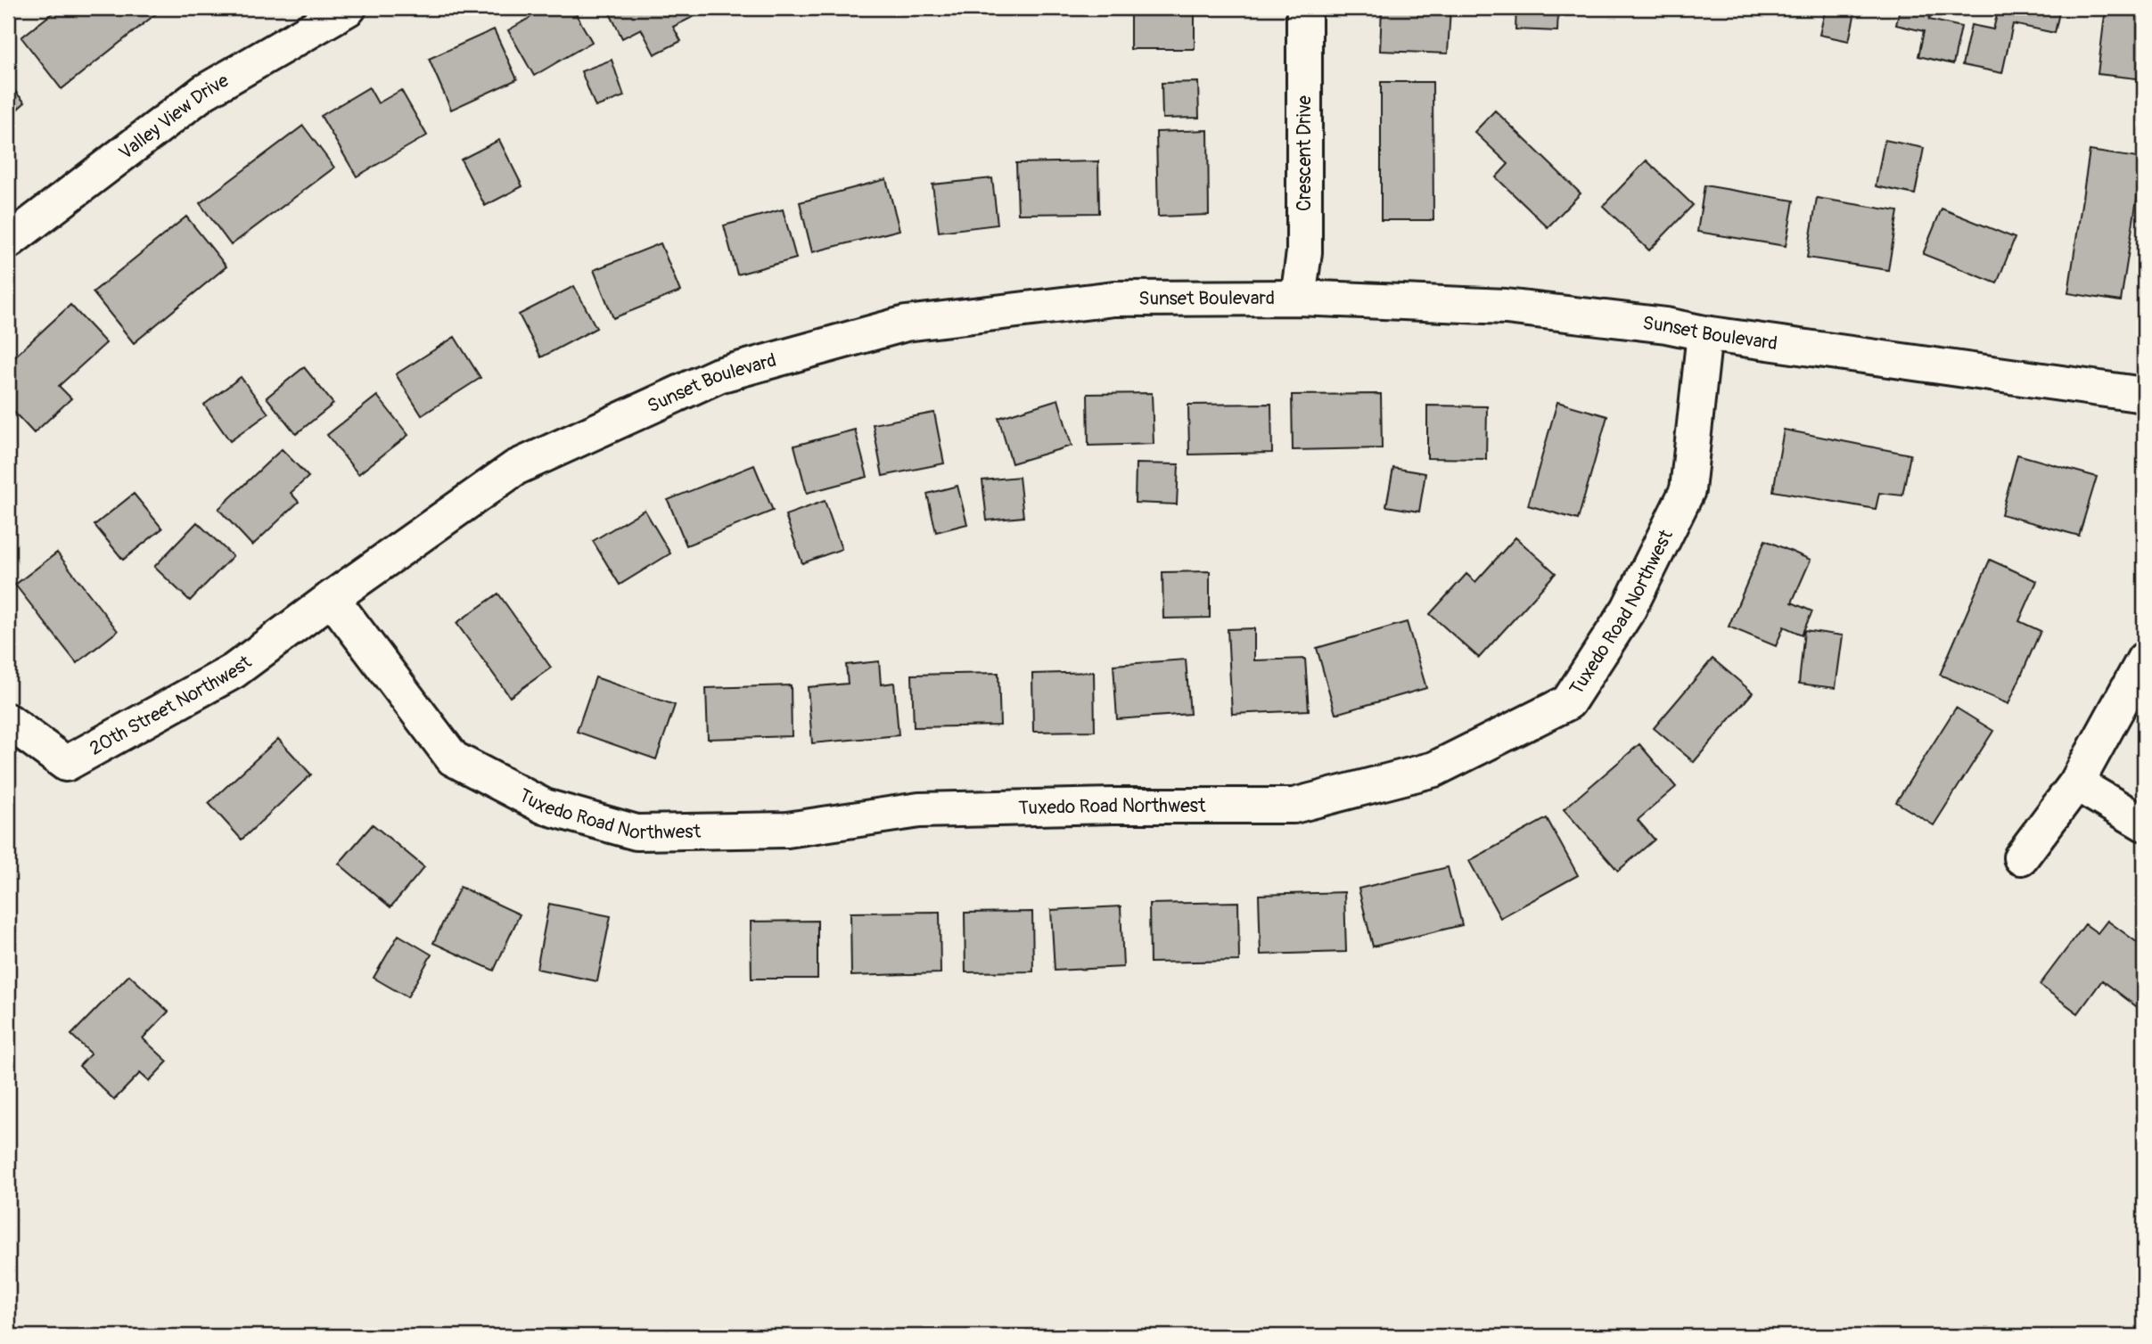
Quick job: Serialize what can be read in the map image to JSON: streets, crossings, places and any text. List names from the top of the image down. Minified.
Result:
{"streets":{"street":["Valley View Drive","Crescent Drive","Sunset Boulevard","Tuxedo Road Northwest","20th Street Northwest"]},"crossings":[["Crescent Drive","Sunset Boulevard"],["Sunset Boulevard","Tuxedo Road Northwest"],["Sunset Boulevard","20th Street Northwest"],["Tuxedo Road Northwest","20th Street Northwest"]]}
